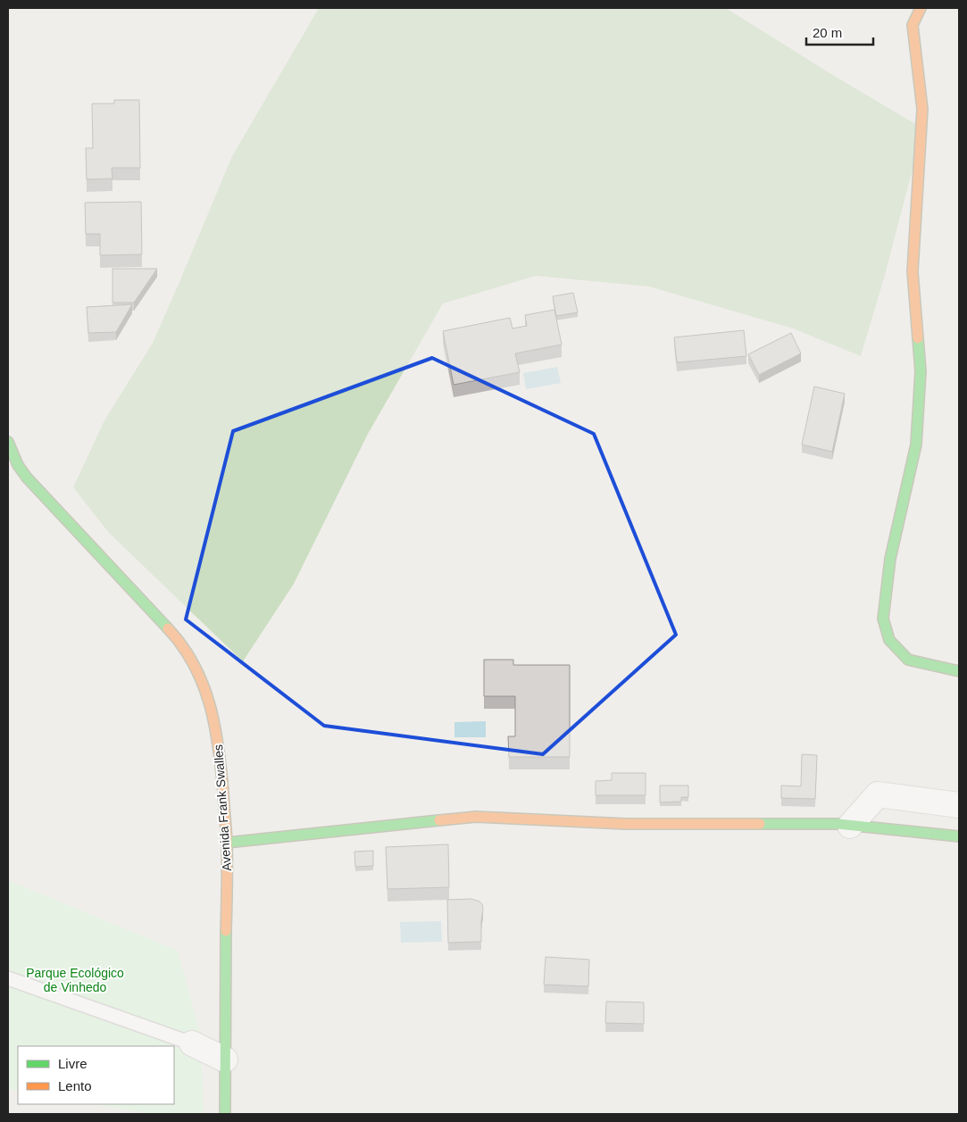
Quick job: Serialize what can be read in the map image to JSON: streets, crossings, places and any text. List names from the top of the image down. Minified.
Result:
{"streets":{"street":["Avenida Frank Swalles"]},"parks":["Parque Ecológico de Vinhedo"],"legend":["Livre","Lento"],"scale_bar":"20 m"}
